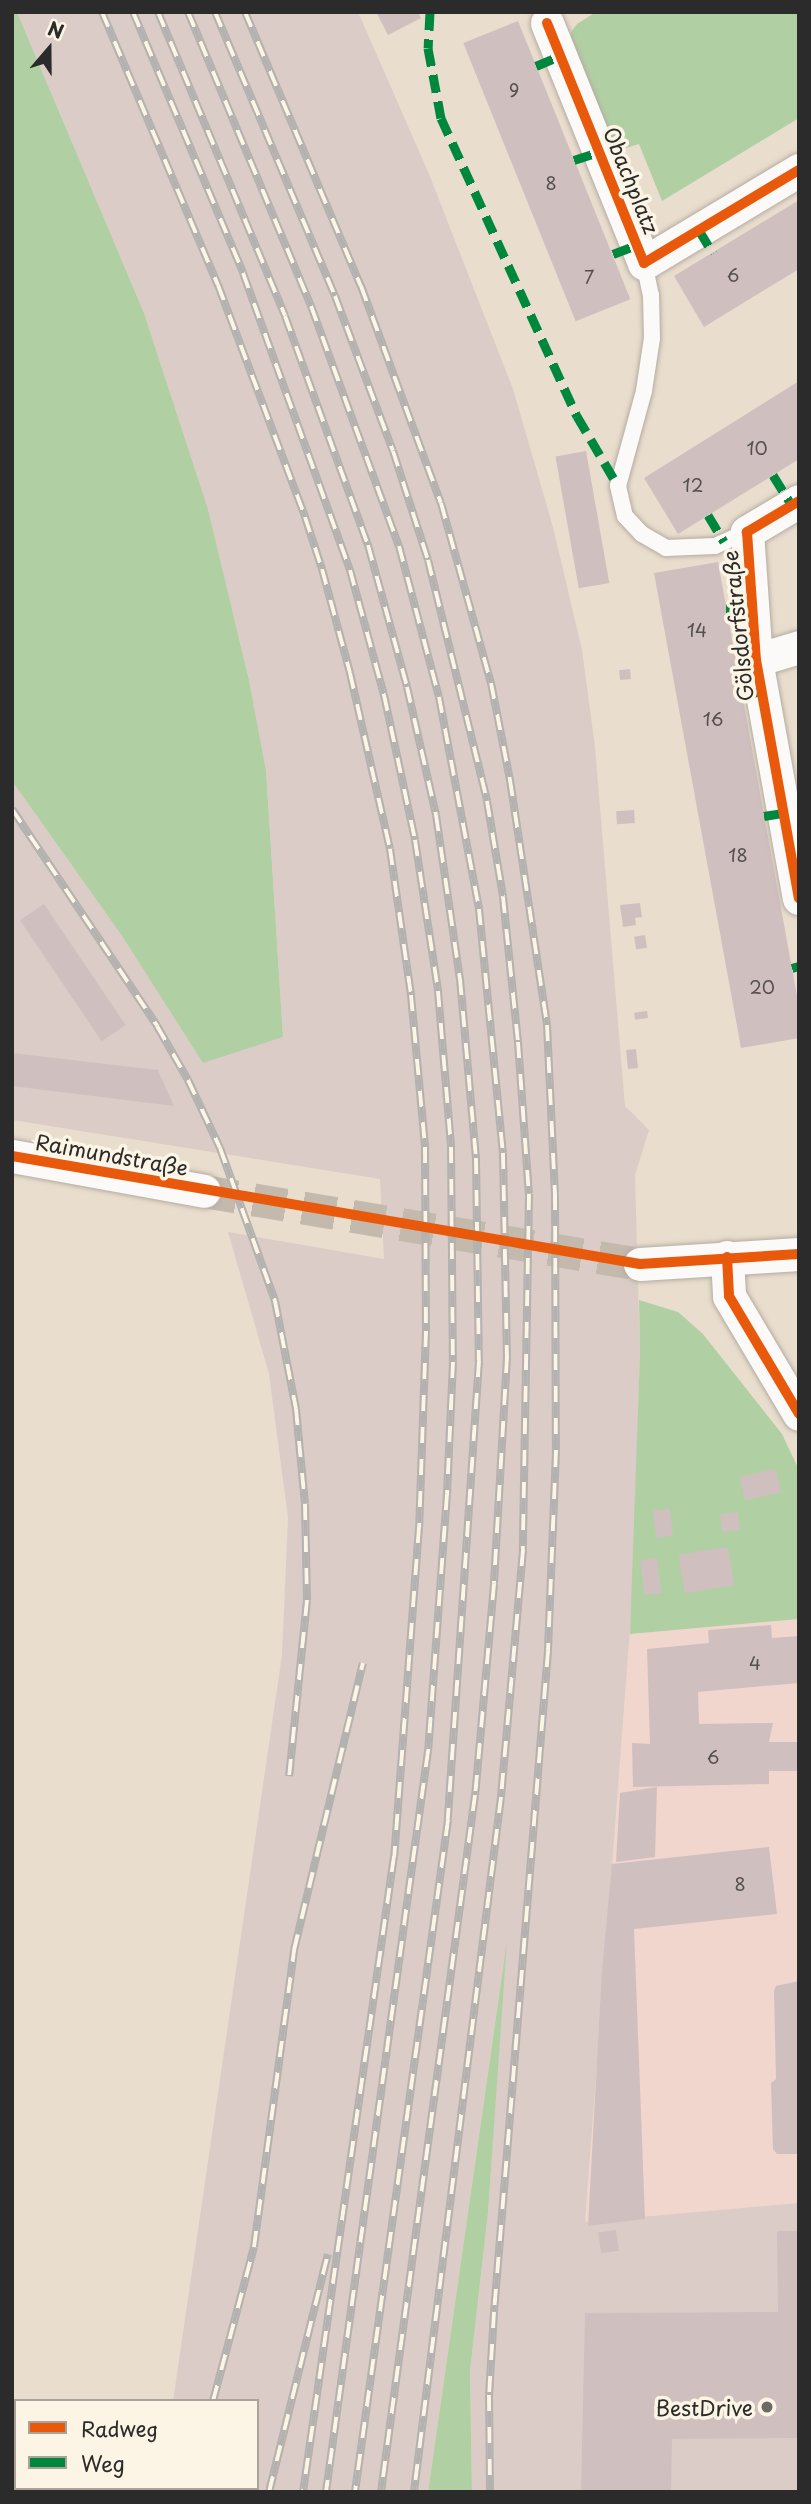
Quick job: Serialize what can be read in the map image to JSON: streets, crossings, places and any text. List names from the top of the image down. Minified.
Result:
{"streets":{"street":["Obachplatz","Gölsdorfstraße","Raimundstraße"]},"places":["BestDrive"],"house_numbers":["9","8","6","7","10","12","14","16","18","20","4","6","8"],"legend":["Radweg","Weg"],"north":"top"}
